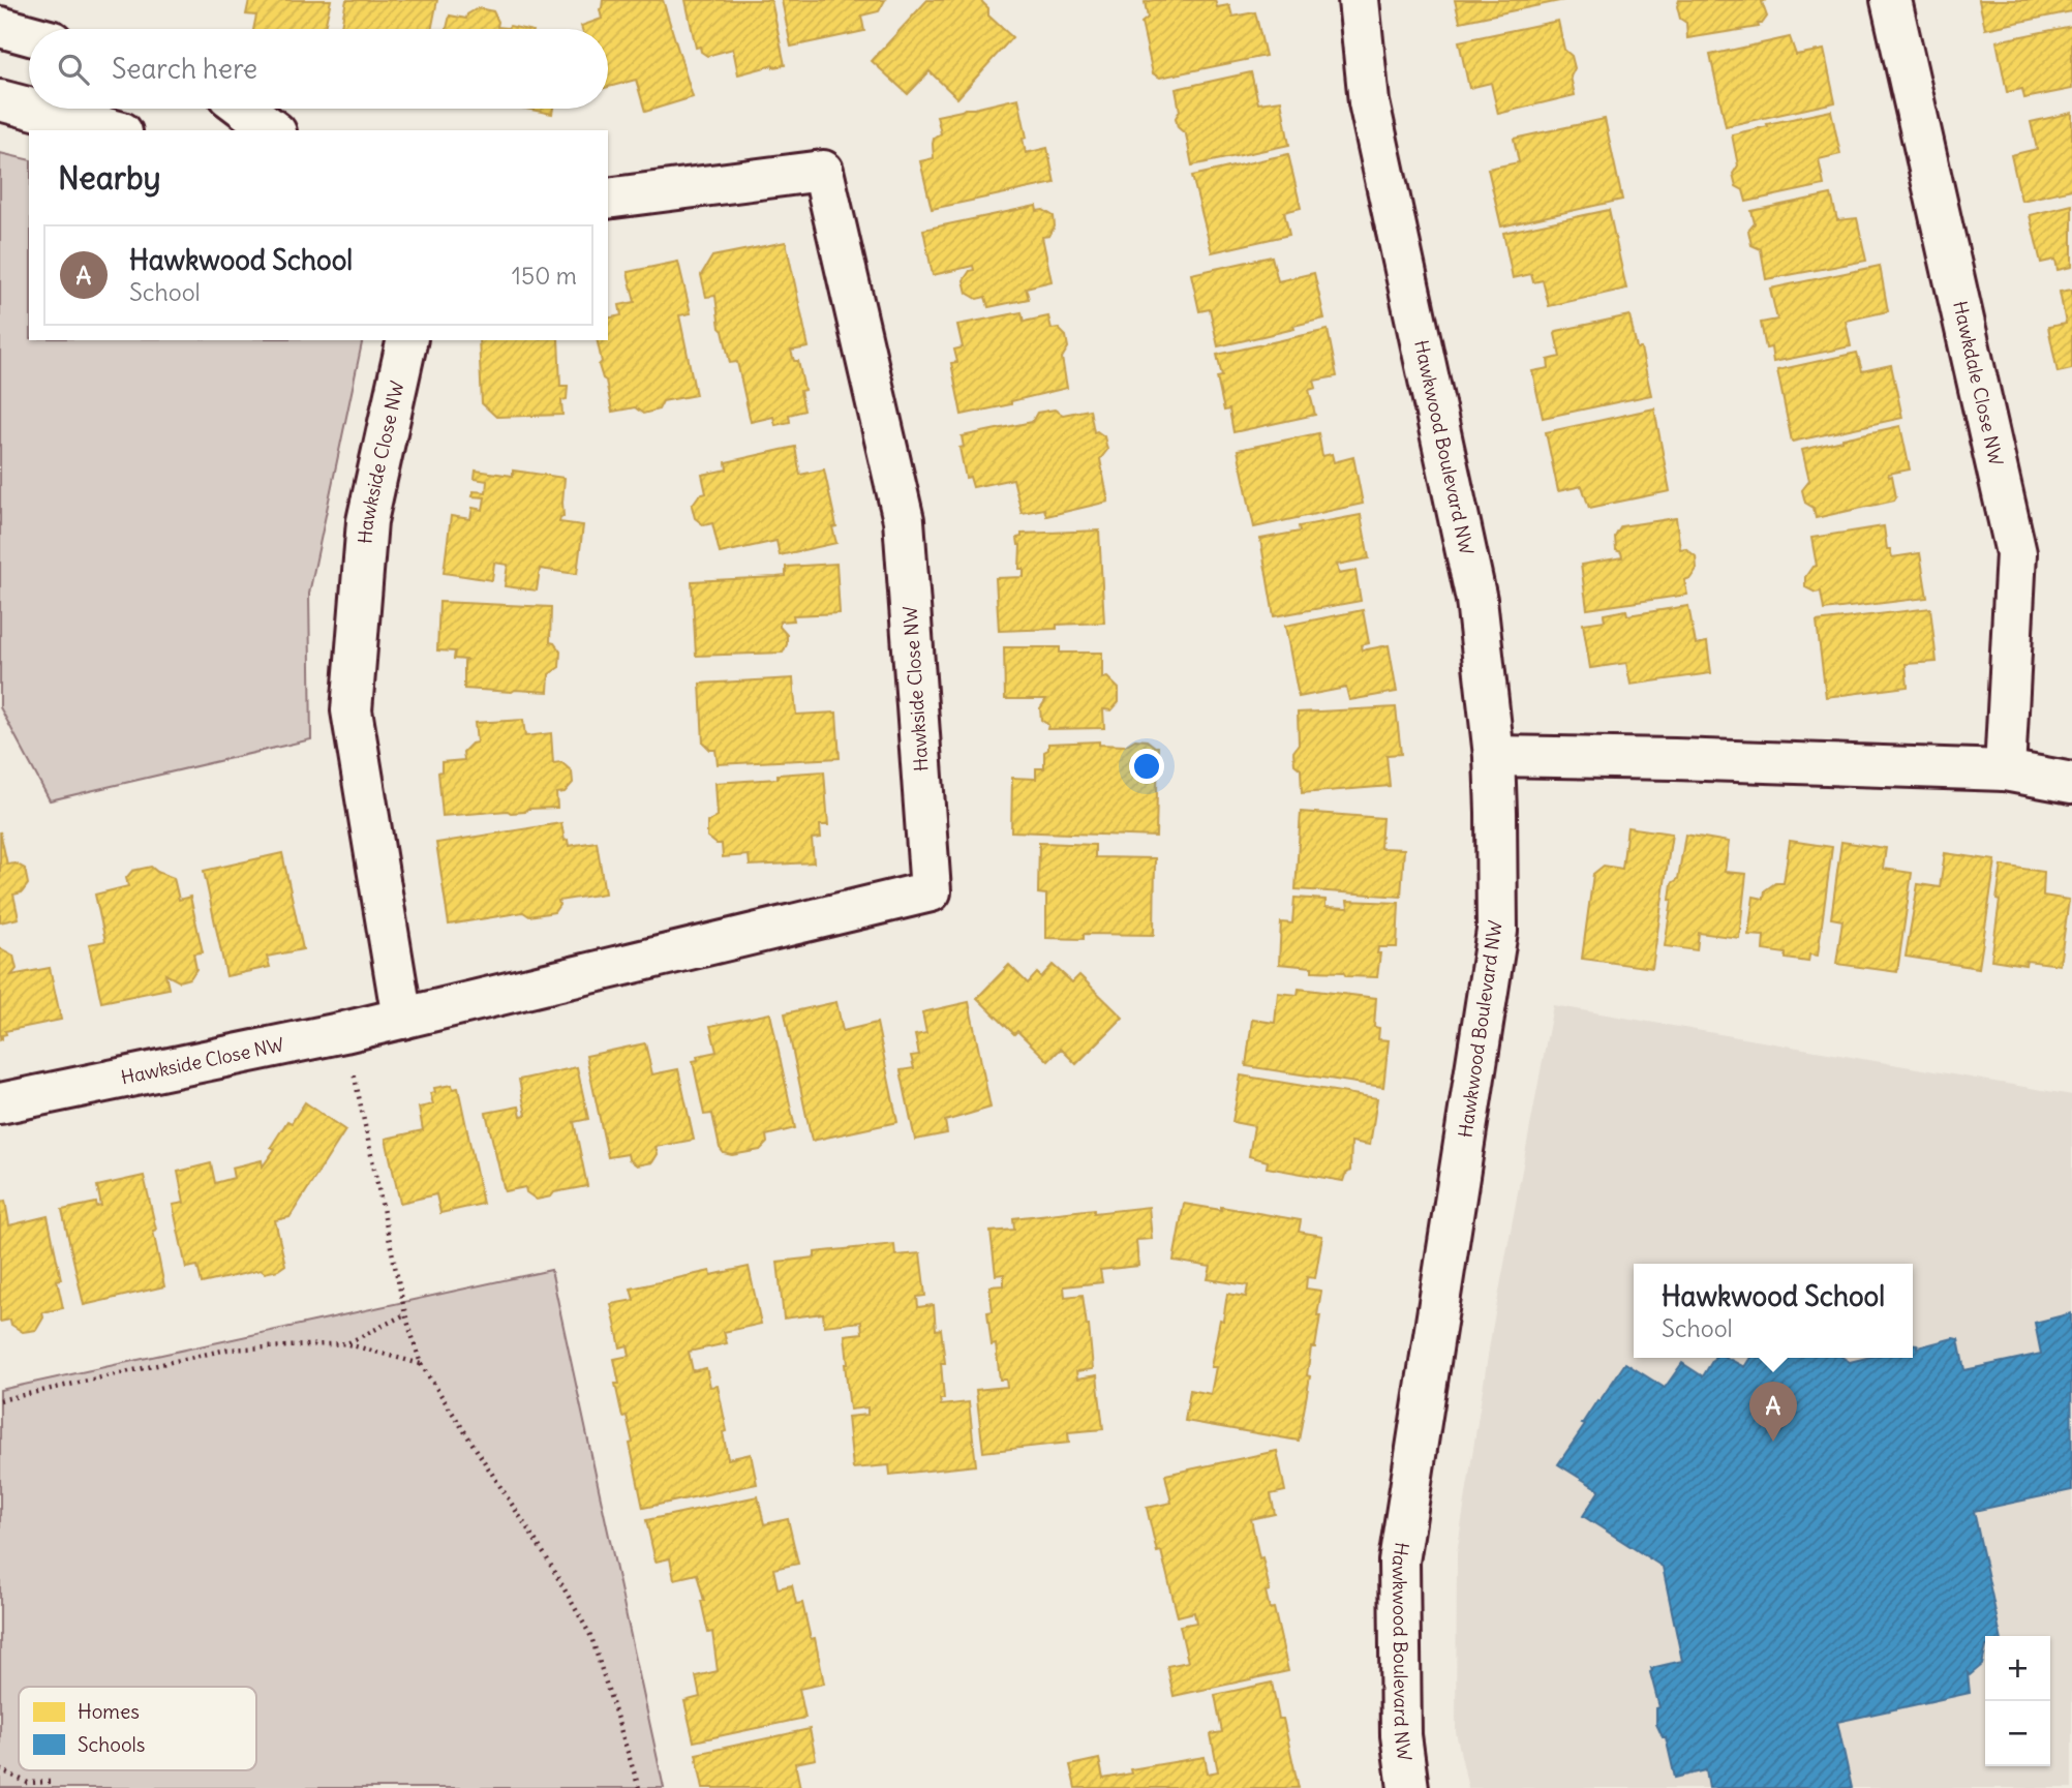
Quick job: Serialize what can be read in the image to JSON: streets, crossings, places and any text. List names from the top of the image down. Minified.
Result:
{"streets":{"street":["Hawkdale Close NW","Hawkwood Boulevard NW","Hawkside Close NW"]},"legend":["Homes","Schools"],"page":{"search":"Search here","heading":"Nearby","list":[{"mark":"A","name":"Hawkwood School","note":"School","value":"150 m"}],"popup":["Hawkwood School","School"],"pins":"A","map_buttons":["+","−"]}}
